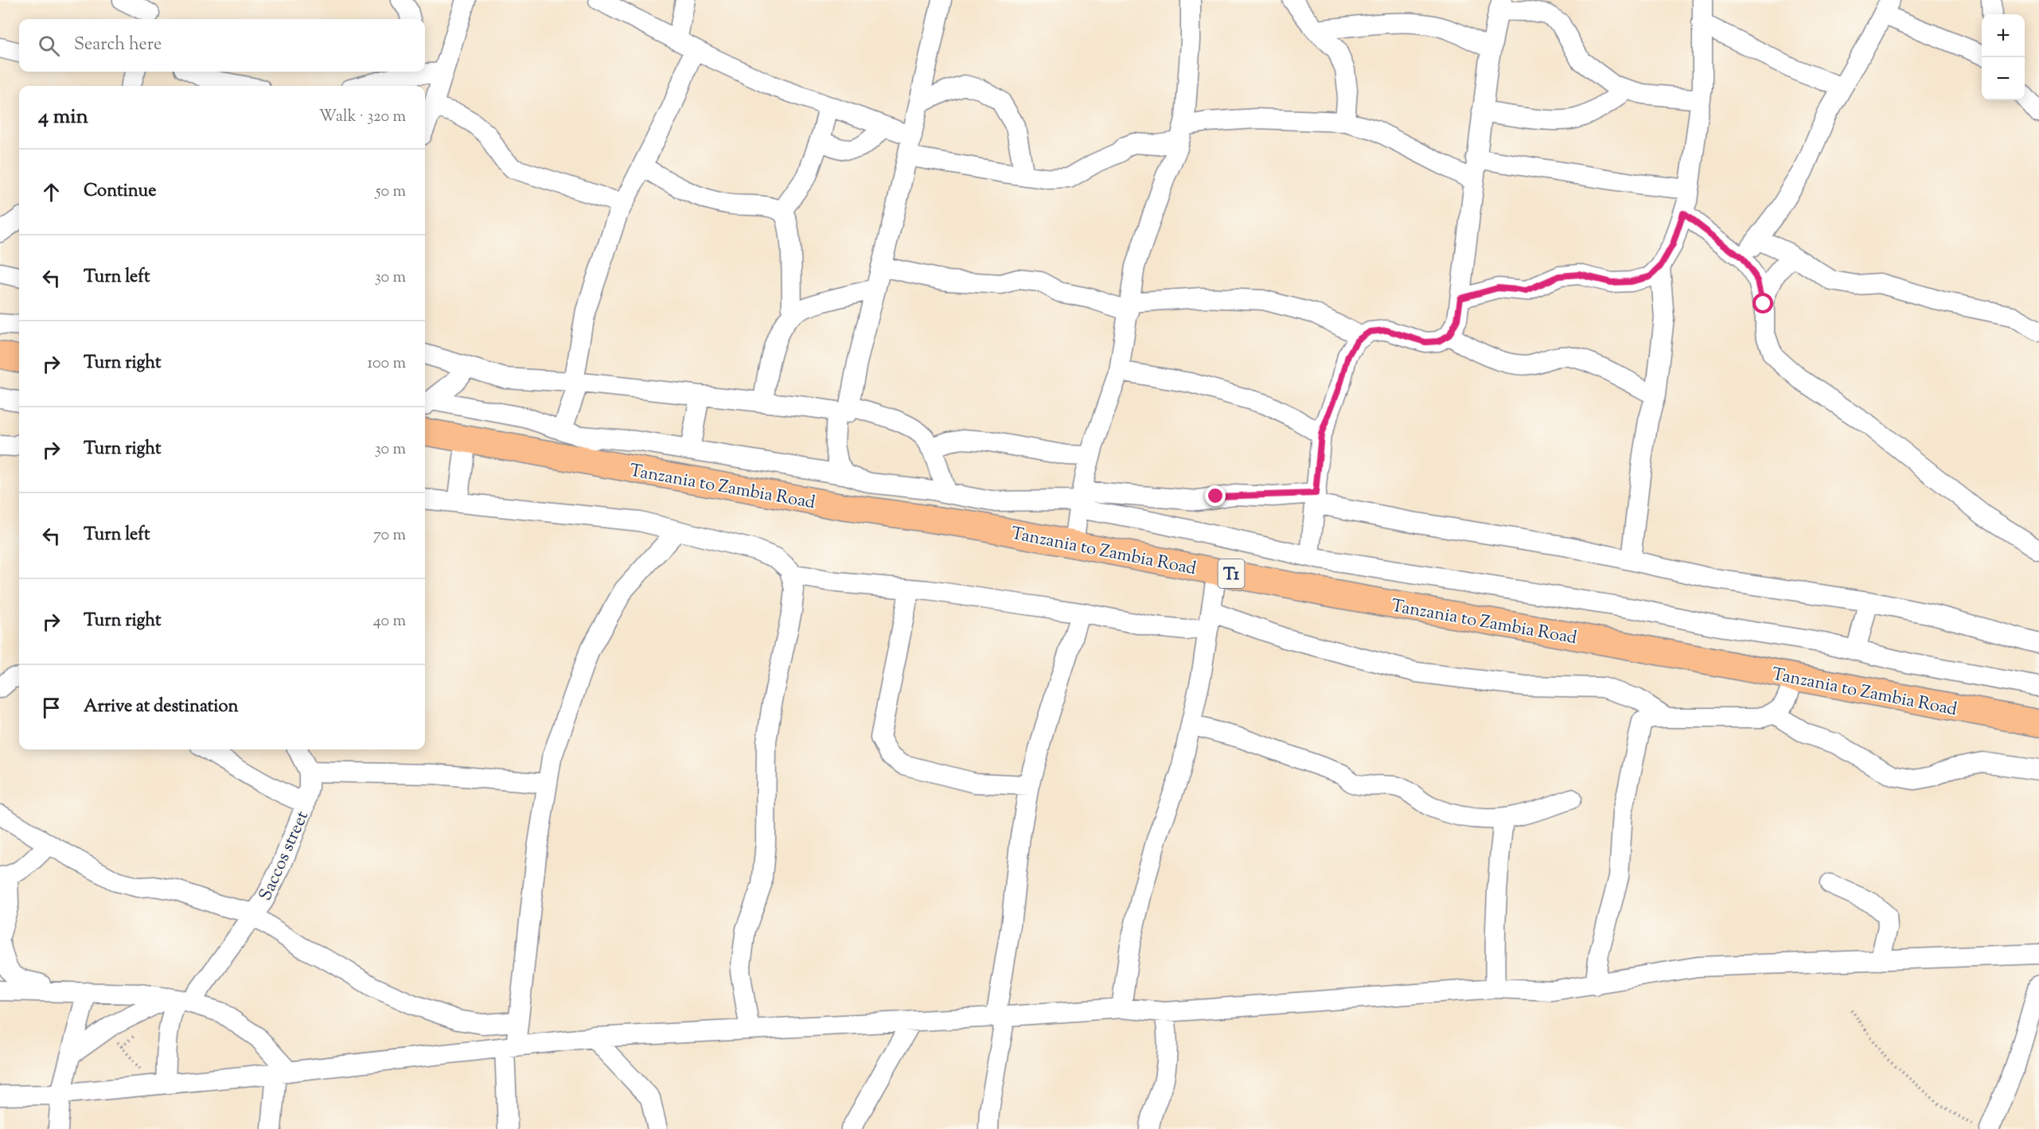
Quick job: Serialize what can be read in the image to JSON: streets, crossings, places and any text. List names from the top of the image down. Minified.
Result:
{"streets":{"highway":["Tanzania to Zambia Road","T1"],"street":["Saccos street"]},"page":{"map_buttons":["+","−"],"search":"Search here","heading":["4 min","Walk · 320 m"],"list":[["Continue","50 m"],["Turn left","30 m"],["Turn right","100 m"],["Turn right","30 m"],["Turn left","70 m"],["Turn right","40 m"],"Arrive at destination"]}}
